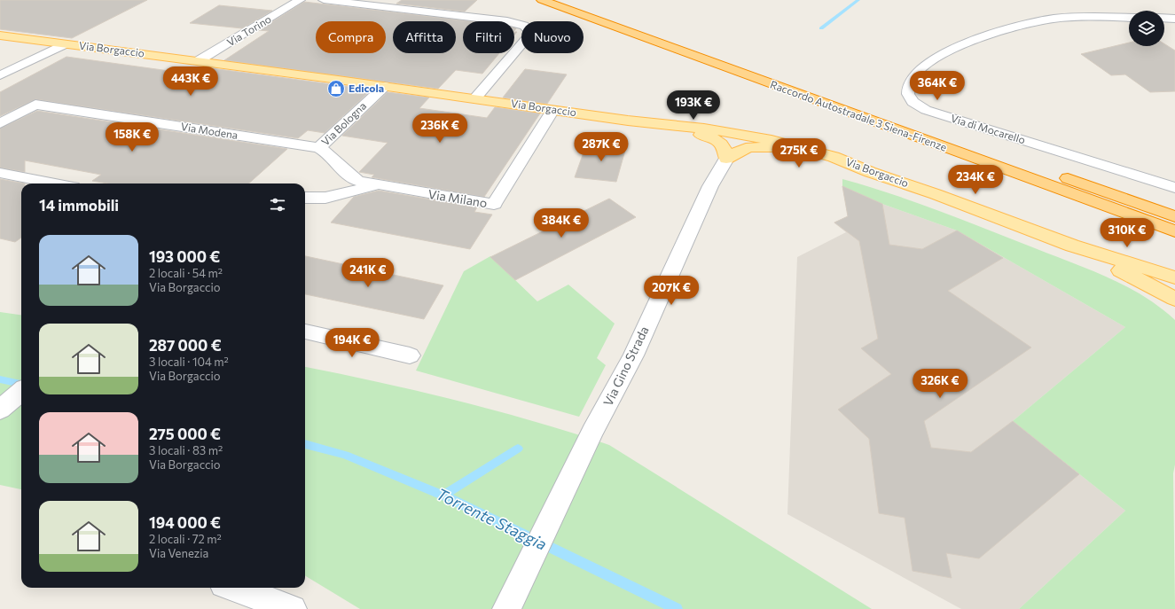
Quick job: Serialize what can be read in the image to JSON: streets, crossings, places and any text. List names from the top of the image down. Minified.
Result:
{"streets":{"highway":["Raccordo Autostradale 3 Siena-Firenze"],"main road":["Via Borgaccio"],"street":["Via Torino","Via Bologna","Via di Mocarello","Via Modena","Via Milano","Via Gino Strada"]},"crossings":[["Via Torino","Via Borgaccio"],["Via Borgaccio","Via Bologna"],["Via Borgaccio","Via Milano"],["Via Bologna","Via Modena"]],"water":["Torrente Staggia"],"places":{"shop":["Edicola"]},"page":{"chip":["Compra","Affitta","Filtri","Nuovo"],"price":["443K €","364K €","193K €","236K €","158K €","287K €","275K €","234K €","384K €","310K €","241K €","207K €","194K €","326K €"],"heading":"14 immobili","list":[{"name":"193 000 €","note":"2 locali · 54 m² · Via Borgaccio"},{"name":"287 000 €","note":"3 locali · 104 m² · Via Borgaccio"},{"name":"275 000 €","note":"3 locali · 83 m² · Via Borgaccio"},{"name":"194 000 €","note":"2 locali · 72 m² · Via Venezia"}]}}
